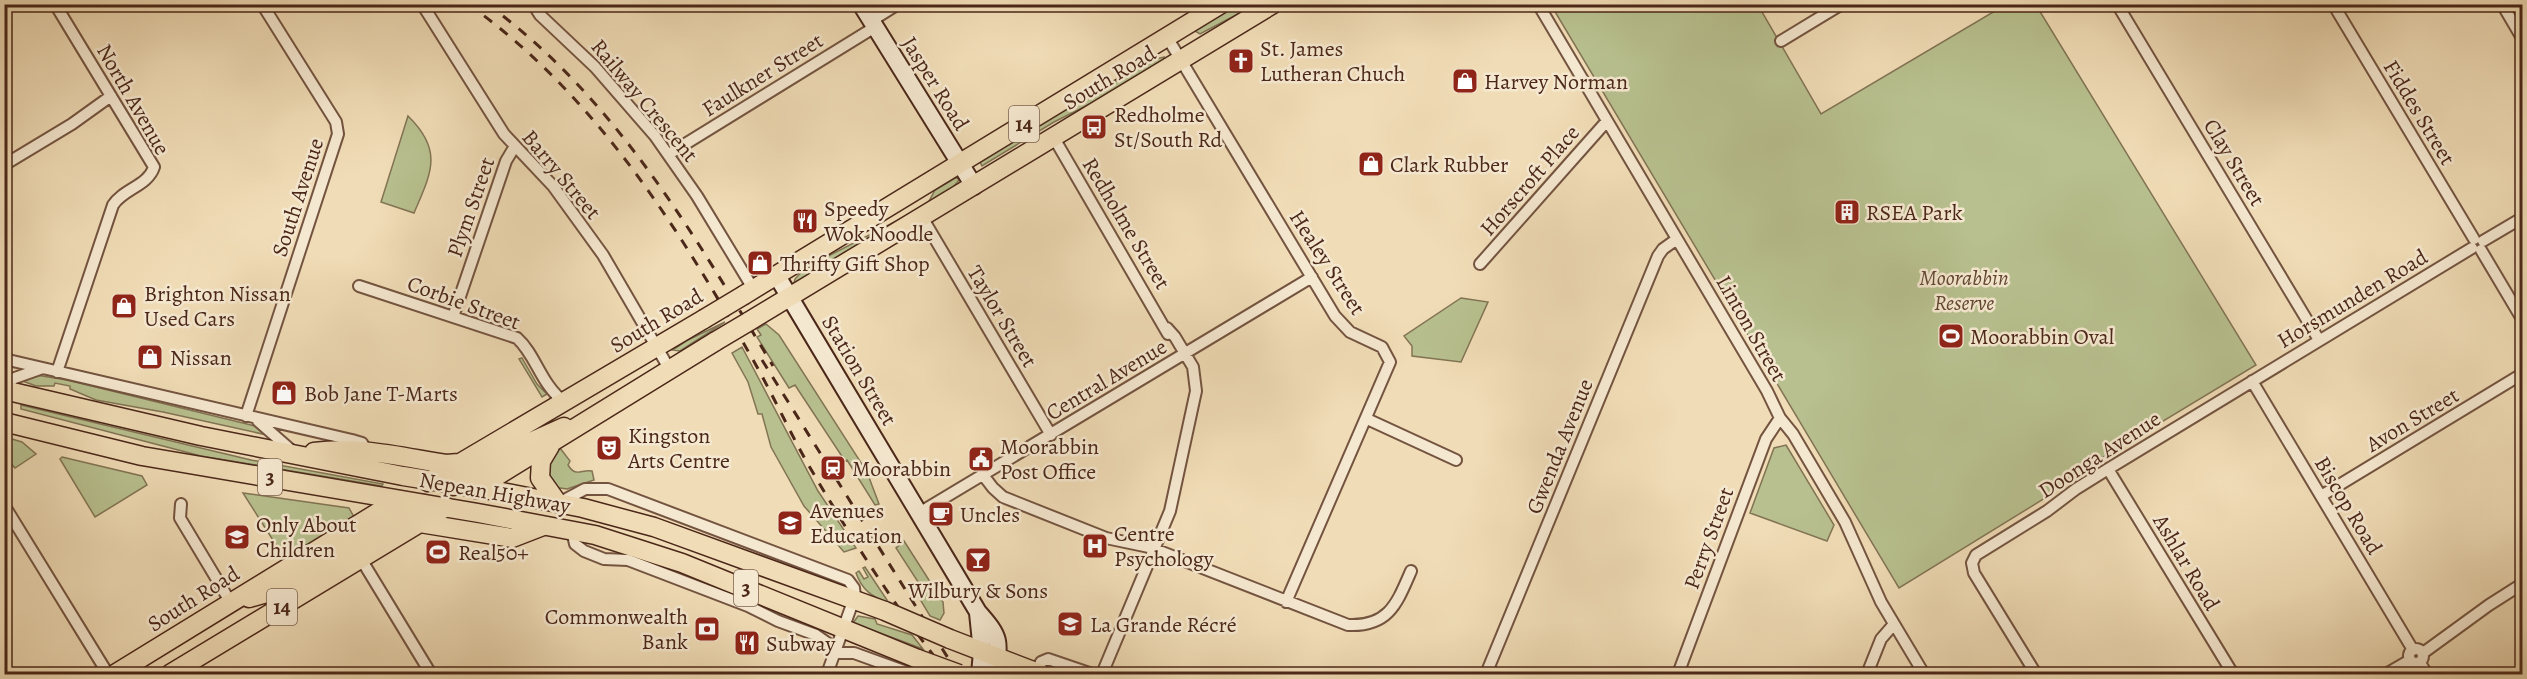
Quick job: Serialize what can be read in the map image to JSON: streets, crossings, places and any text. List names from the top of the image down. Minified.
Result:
{"streets":{"main road":["South Road","Jasper Road","14","Station Street","3","Nepean Highway"],"street":["Faulkner Street","North Avenue","Railway Crescent","Fiddes Street","Clay Street","Barry Street","Horscroft Place","South Avenue","Plym Street","Redholme Street","Healey Street","Horsmunden Road","Corbie Street","Taylor Street","Linton Street","Central Avenue","Avon Street","Gwenda Avenue","Doonga Avenue","Biscop Road","Perry Street","Ashlar Road"]},"crossings":[["Faulkner Street","Jasper Road"],["Faulkner Street","Railway Crescent"],["South Road","Jasper Road"],["South Road","Railway Crescent"],["South Road","Barry Street"],["South Road","Redholme Street"],["South Road","Healey Street"],["South Road","Corbie Street"],["South Road","Taylor Street"],["South Road","Station Street"],["South Road","Nepean Highway"],["Fiddes Street","Horsmunden Road"],["Clay Street","Horsmunden Road"],["Barry Street","Plym Street"],["Horscroft Place","Linton Street"],["Plym Street","Corbie Street"],["Redholme Street","Central Avenue"],["Healey Street","Central Avenue"],["Horsmunden Road","Doonga Avenue"],["Horsmunden Road","Biscop Road"],["Taylor Street","Central Avenue"],["Linton Street","Gwenda Avenue"],["Linton Street","Perry Street"],["Station Street","Central Avenue"],["Station Street","Nepean Highway"],["Avon Street","Biscop Road"],["Doonga Avenue","Biscop Road"],["Doonga Avenue","Ashlar Road"]],"parks":["Moorabbin Reserve"],"places":{"church":["St. James Lutheran Chuch"],"shop":["Harvey Norman","Clark Rubber","Thrifty Gift Shop","Brighton Nissan Used Cars","Nissan","Bob Jane T-Marts"],"bus stop":["Redholme St/South Rd"],"building":["RSEA Park"],"restaurant":["Speedy Wok Noodle","Subway"],"sports":["Moorabbin Oval","Real50+"],"theatre":["Kingston Arts Centre"],"public building":["Moorabbin Post Office"],"station":["Moorabbin"],"cafe":["Uncles"],"school or university":["Avenues Education","Only About Children","La Grande Récré"],"hospital":["Centre Psychology"],"bar":["Wilbury & Sons"],"bank":["Commonwealth Bank"]}}
